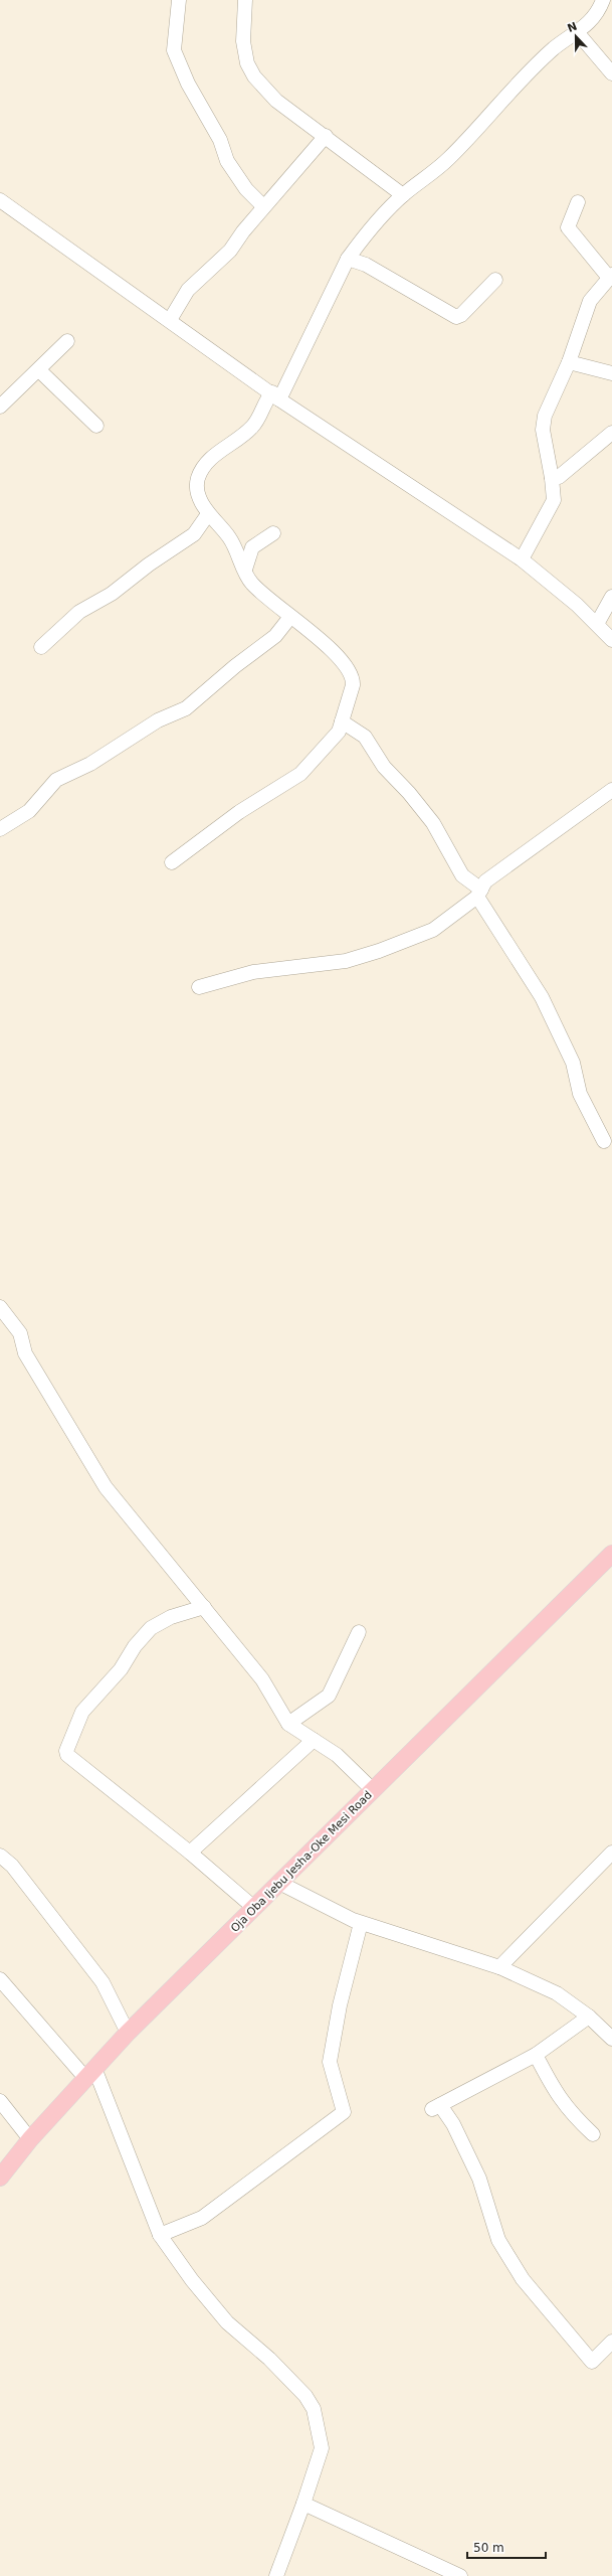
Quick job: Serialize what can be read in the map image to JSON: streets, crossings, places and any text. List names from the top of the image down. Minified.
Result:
{"streets":{"main road":["Oja Oba Ijebu Jesha-Oke Mesi Road"]},"scale_bar":"50 m","north":"top"}
